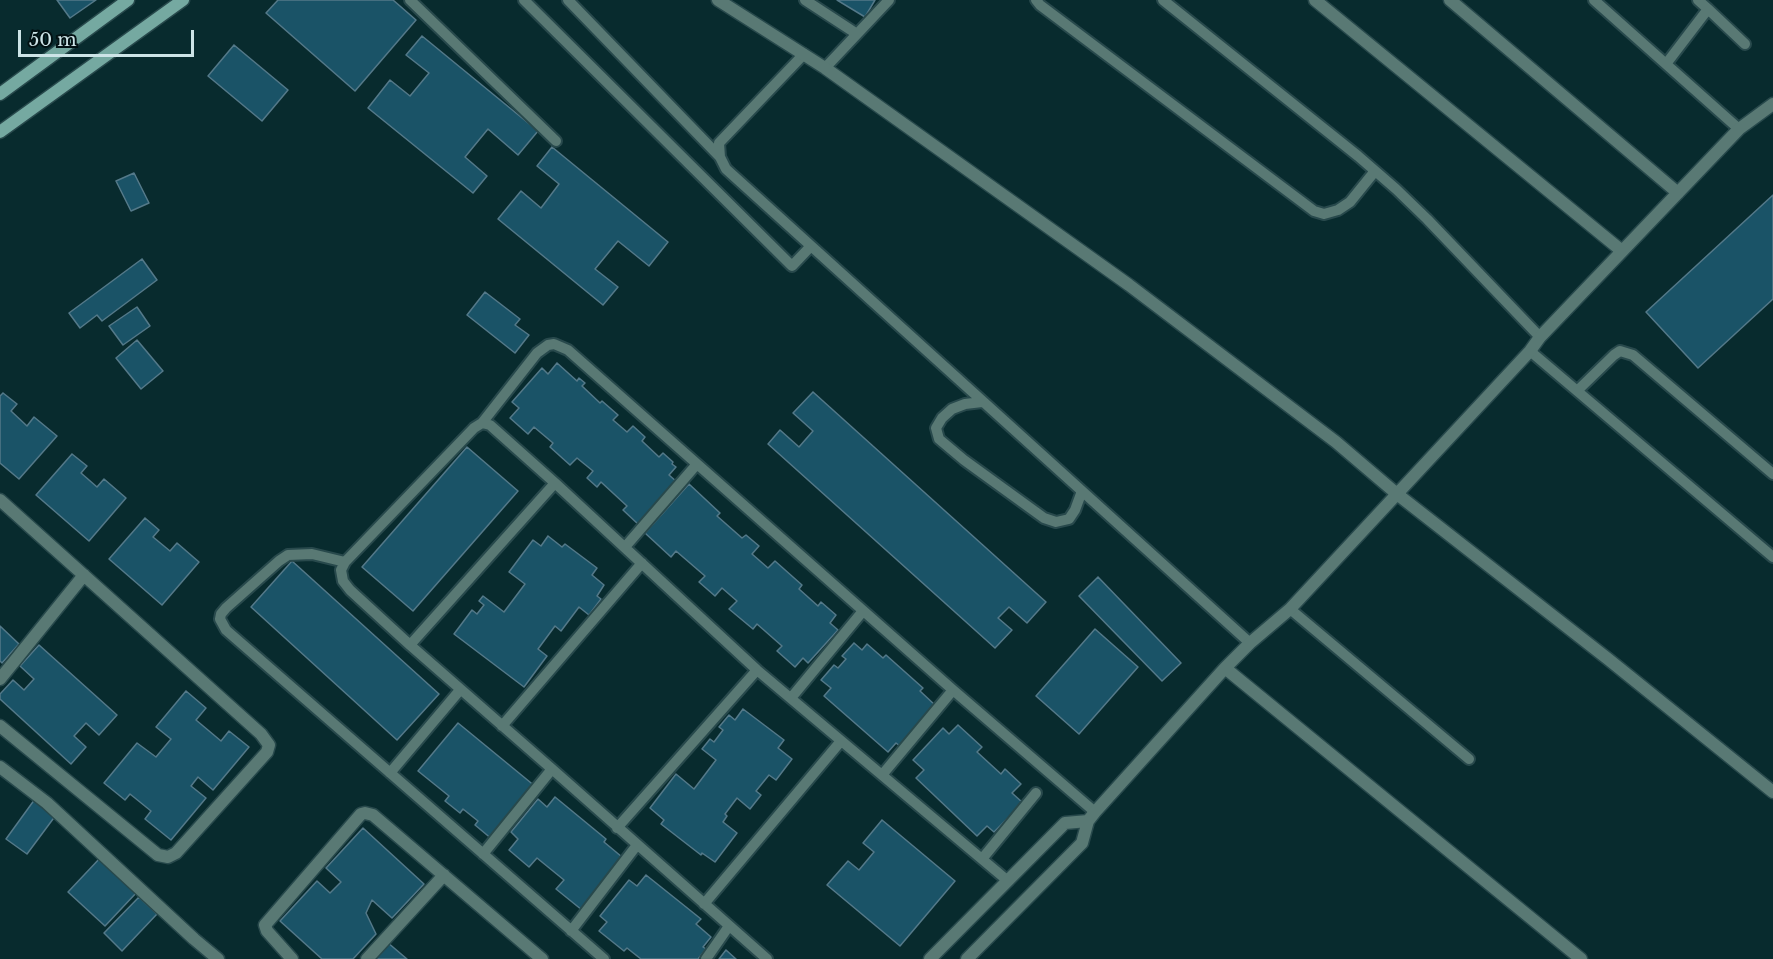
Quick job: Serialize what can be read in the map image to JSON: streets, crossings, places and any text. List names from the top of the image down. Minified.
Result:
{"scale_bar":"50 m"}
